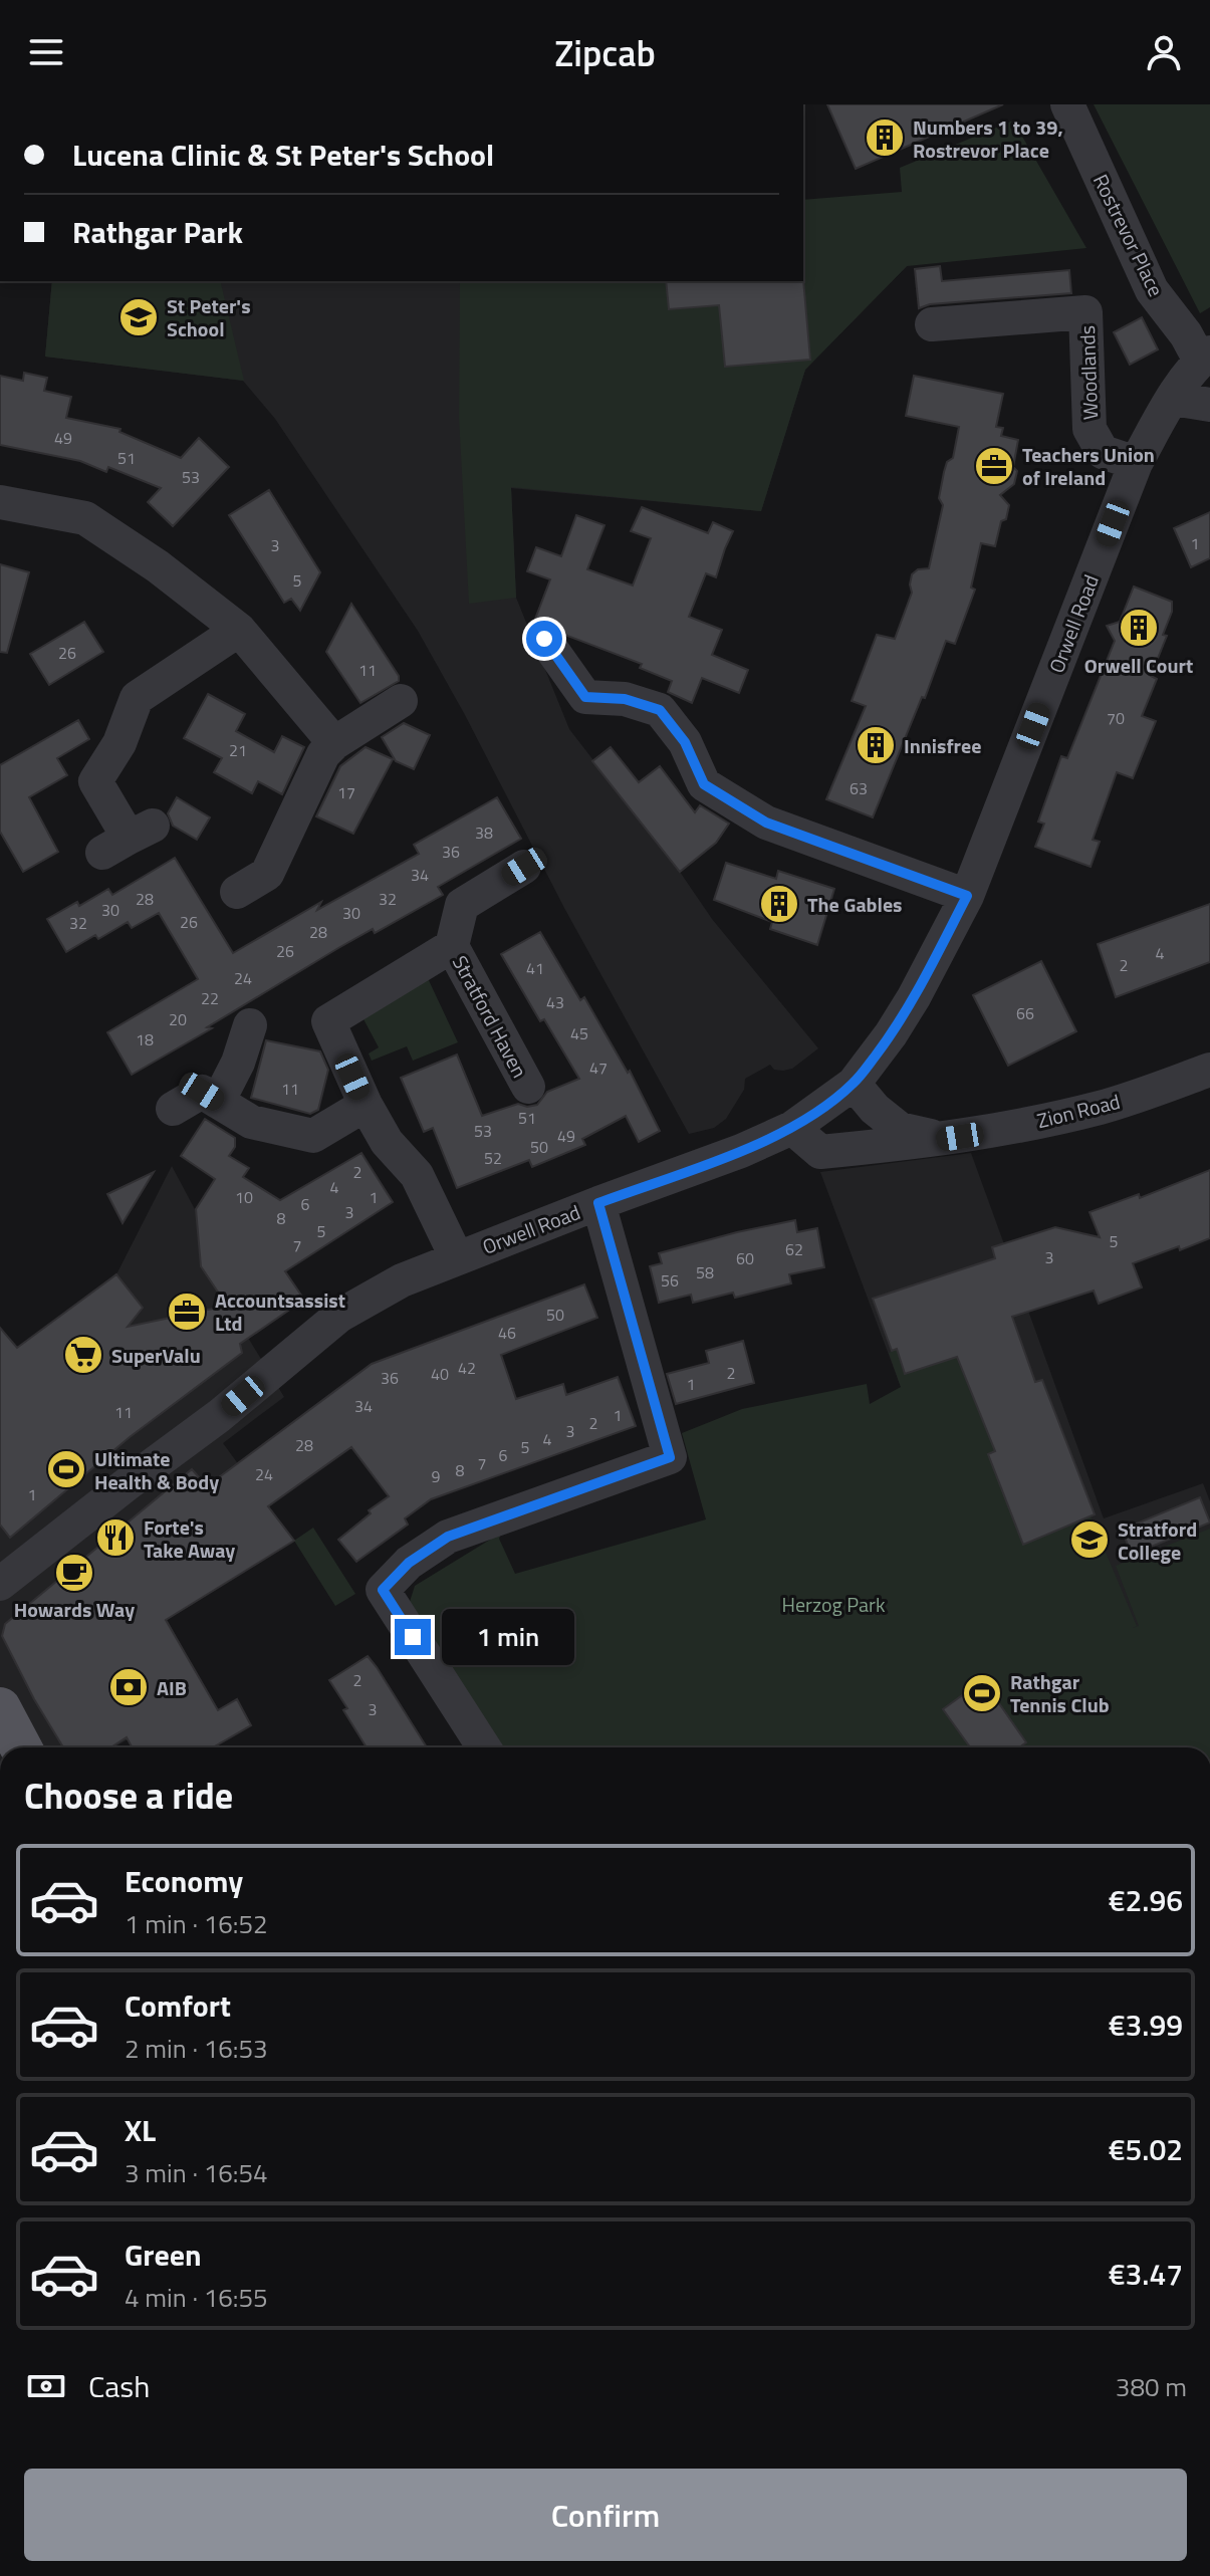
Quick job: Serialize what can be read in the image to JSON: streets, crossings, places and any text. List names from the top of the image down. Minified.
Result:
{"streets":{"street":["Rostrevor Place","Woodlands","Orwell Road","Stratford Haven","Zion Road"]},"crossings":[["Rostrevor Place","Orwell Road"],["Woodlands","Orwell Road"],["Orwell Road","Stratford Haven"],["Orwell Road","Zion Road"]],"parks":["Herzog Park"],"places":{"building":["Numbers 1 to 39, Rostrevor Place","Orwell Court","Innisfree","The Gables"],"school or university":["St Peter's School","Stratford College"],"office":["Teachers Union of Ireland","Accountsassist Ltd"],"supermarket":["SuperValu"],"sports":["Ultimate Health & Body","Rathgar Tennis Club"],"restaurant":["Forte's Take Away"],"cafe":["Howards Way"],"bank":["AIB"]},"house_numbers":["49","51","53","1","3","5","26","11","70","21","63","17","38","36","34","28","32","30","30","26","32","28","26","4","2","41","24","22","43","66","20","45","18","47","11","51","53","49","50","52","2","4","10","1","6","3","8","5","5","7","62","3","60","58","56","50","46","42","2","40","36","1","34","11","1","2","3","4","28","5","6","7","8","24","9","1","2","3"],"page":{"header":"Zipcab","banner":["Lucena Clinic & St Peter's School","Rathgar Park"],"bubble":"1 min","heading":"Choose a ride","list":[{"name":"Economy","note":"1 min · 16:52","value":"€2.96"},{"name":"Comfort","note":"2 min · 16:53","value":"€3.99"},{"name":"XL","note":"3 min · 16:54","value":"€5.02"},{"name":"Green","note":"4 min · 16:55","value":"€3.47"}],"pay":["Cash","380 m"],"buttons":"Confirm"}}
